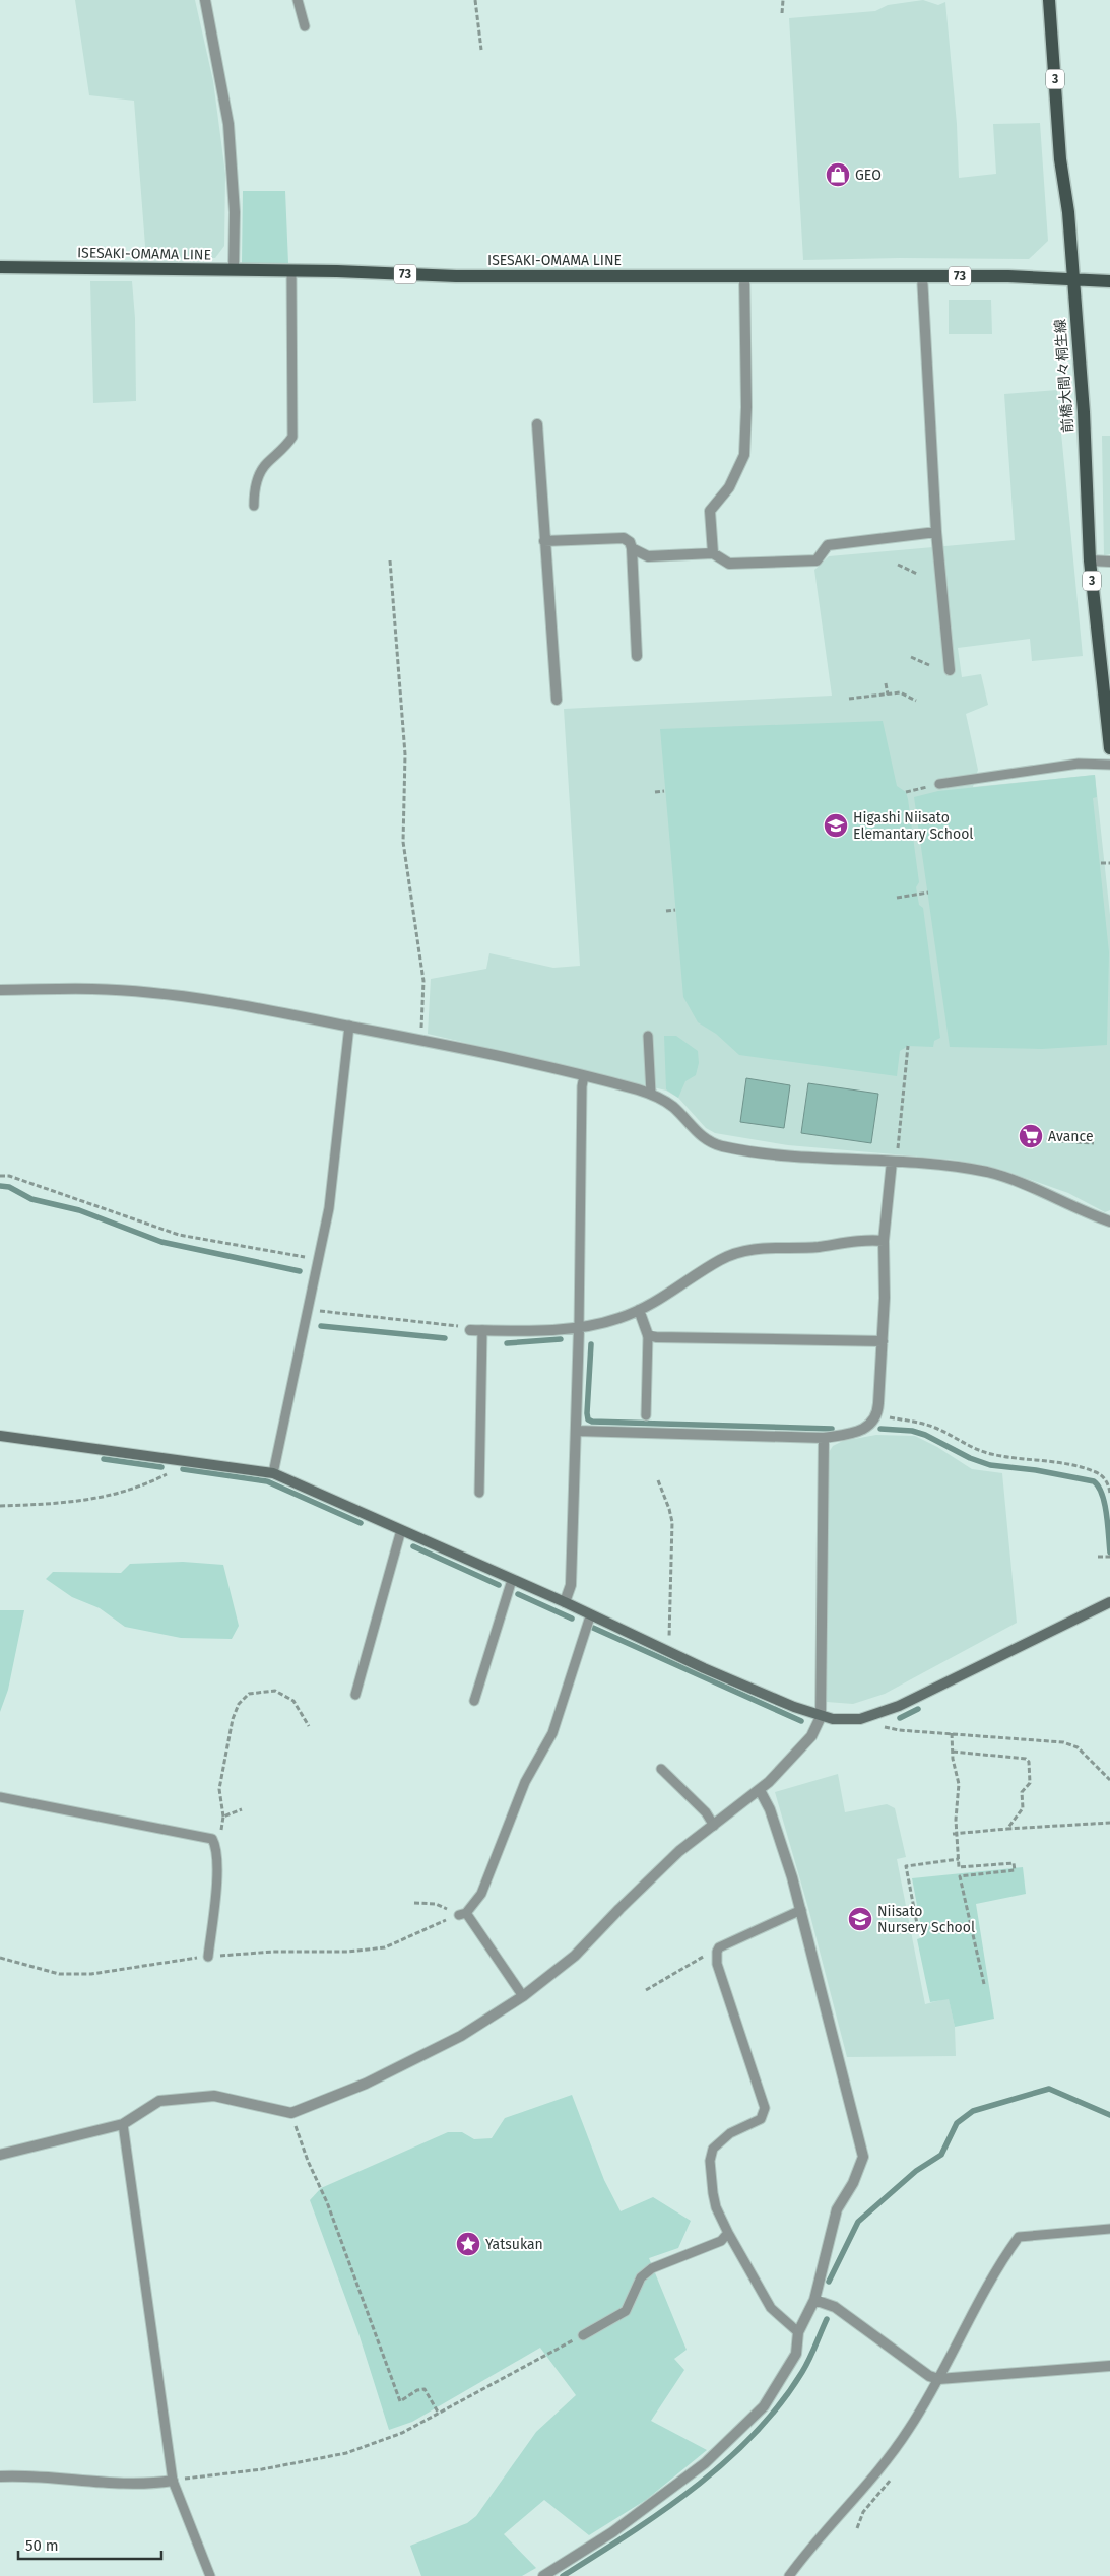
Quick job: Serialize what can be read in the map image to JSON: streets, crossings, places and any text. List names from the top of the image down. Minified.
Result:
{"streets":{"main road":["3","ISESAKI-OMAMA LINE","73","前橋大間々桐生線"]},"crossings":[["ISESAKI-OMAMA LINE","前橋大間々桐生線"]],"places":{"shop":["GEO"],"school or university":["Higashi Niisato Elemantary School","Niisato Nursery School"],"supermarket":["Avance"],"place":["Yatsukan"]},"scale_bar":"50 m"}
